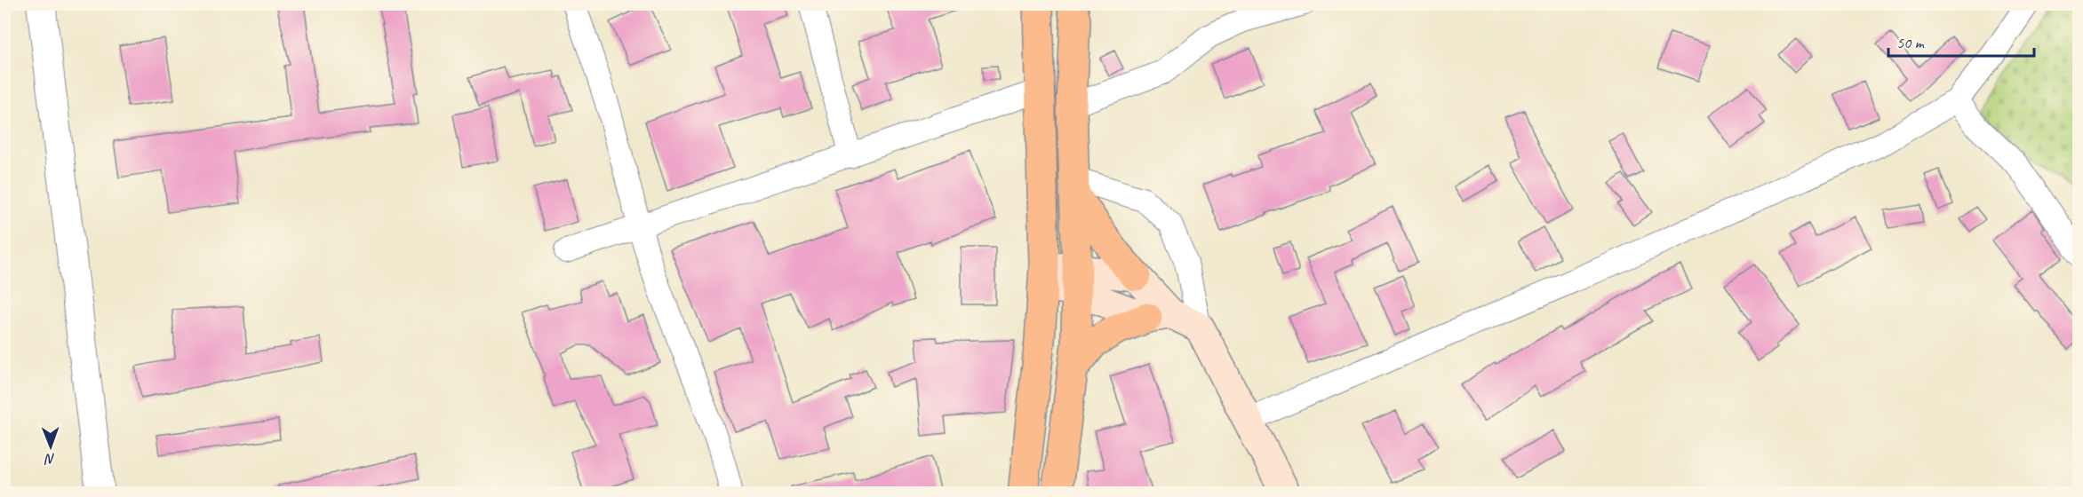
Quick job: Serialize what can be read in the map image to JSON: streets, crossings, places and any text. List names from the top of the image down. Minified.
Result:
{"scale_bar":"50 m","north":"bottom"}
